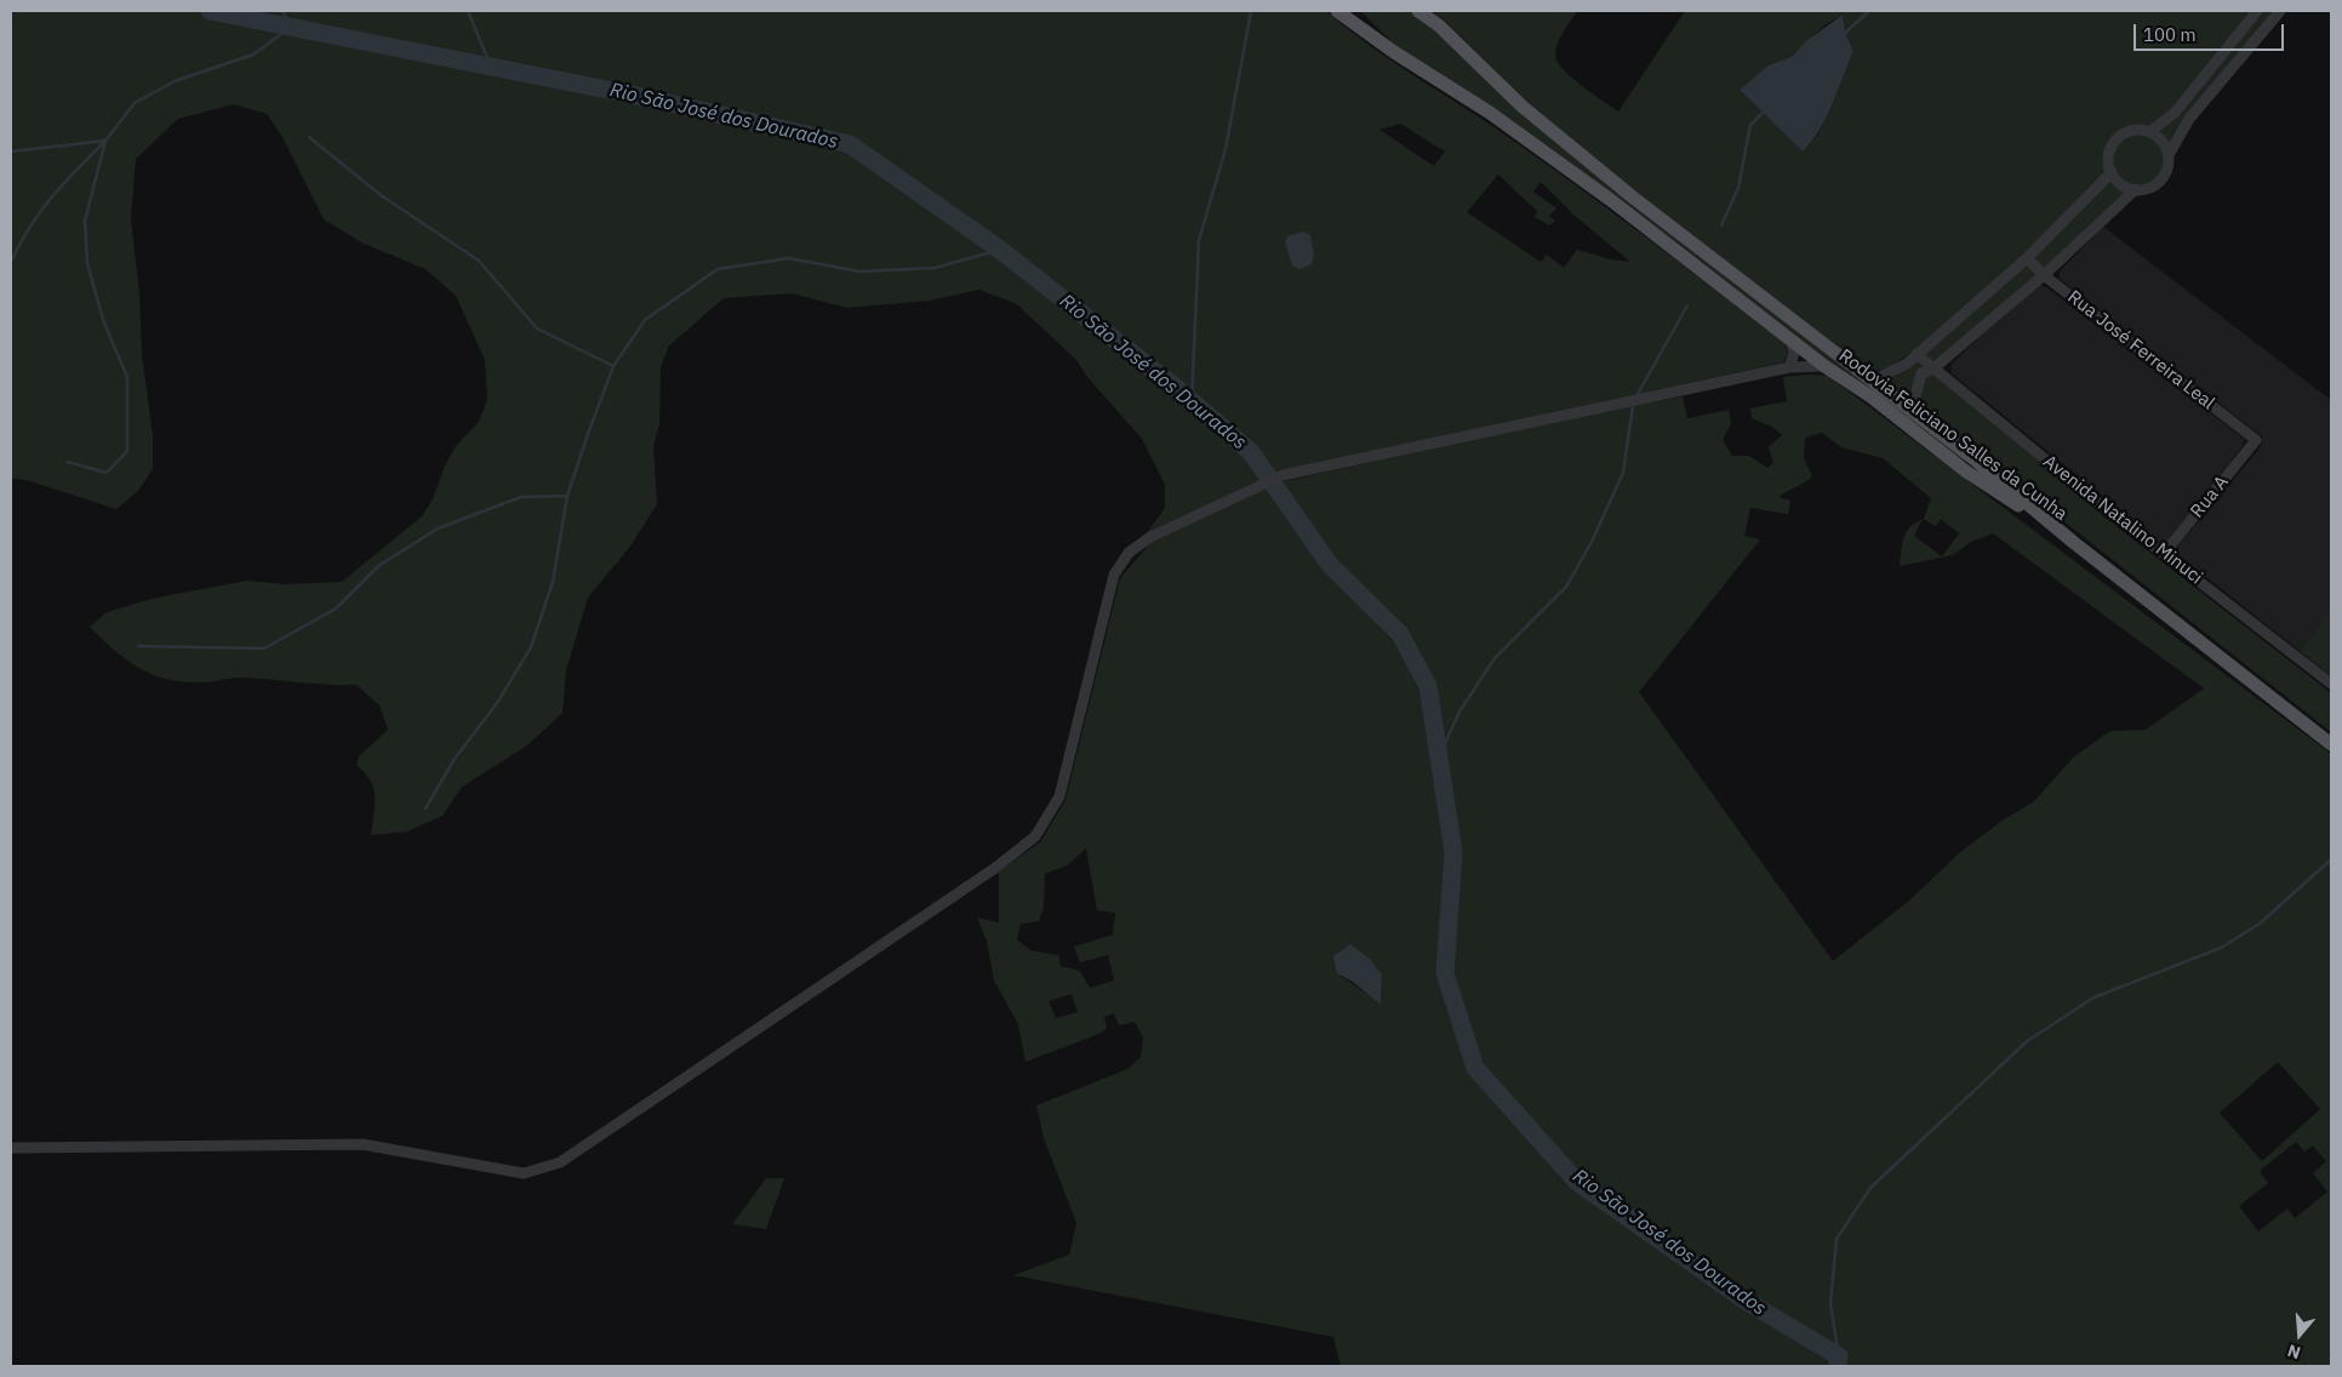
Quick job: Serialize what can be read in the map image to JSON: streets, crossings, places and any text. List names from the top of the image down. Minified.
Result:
{"streets":{"main road":["Rodovia Feliciano Salles da Cunha"],"street":["Rua José Ferreira Leal","Rua A","Avenida Natalino Minuci"]},"crossings":[["Rua José Ferreira Leal","Rua A"],["Rua A","Avenida Natalino Minuci"]],"water":["Rio São José dos Dourados"],"scale_bar":"100 m","north":"bottom"}
